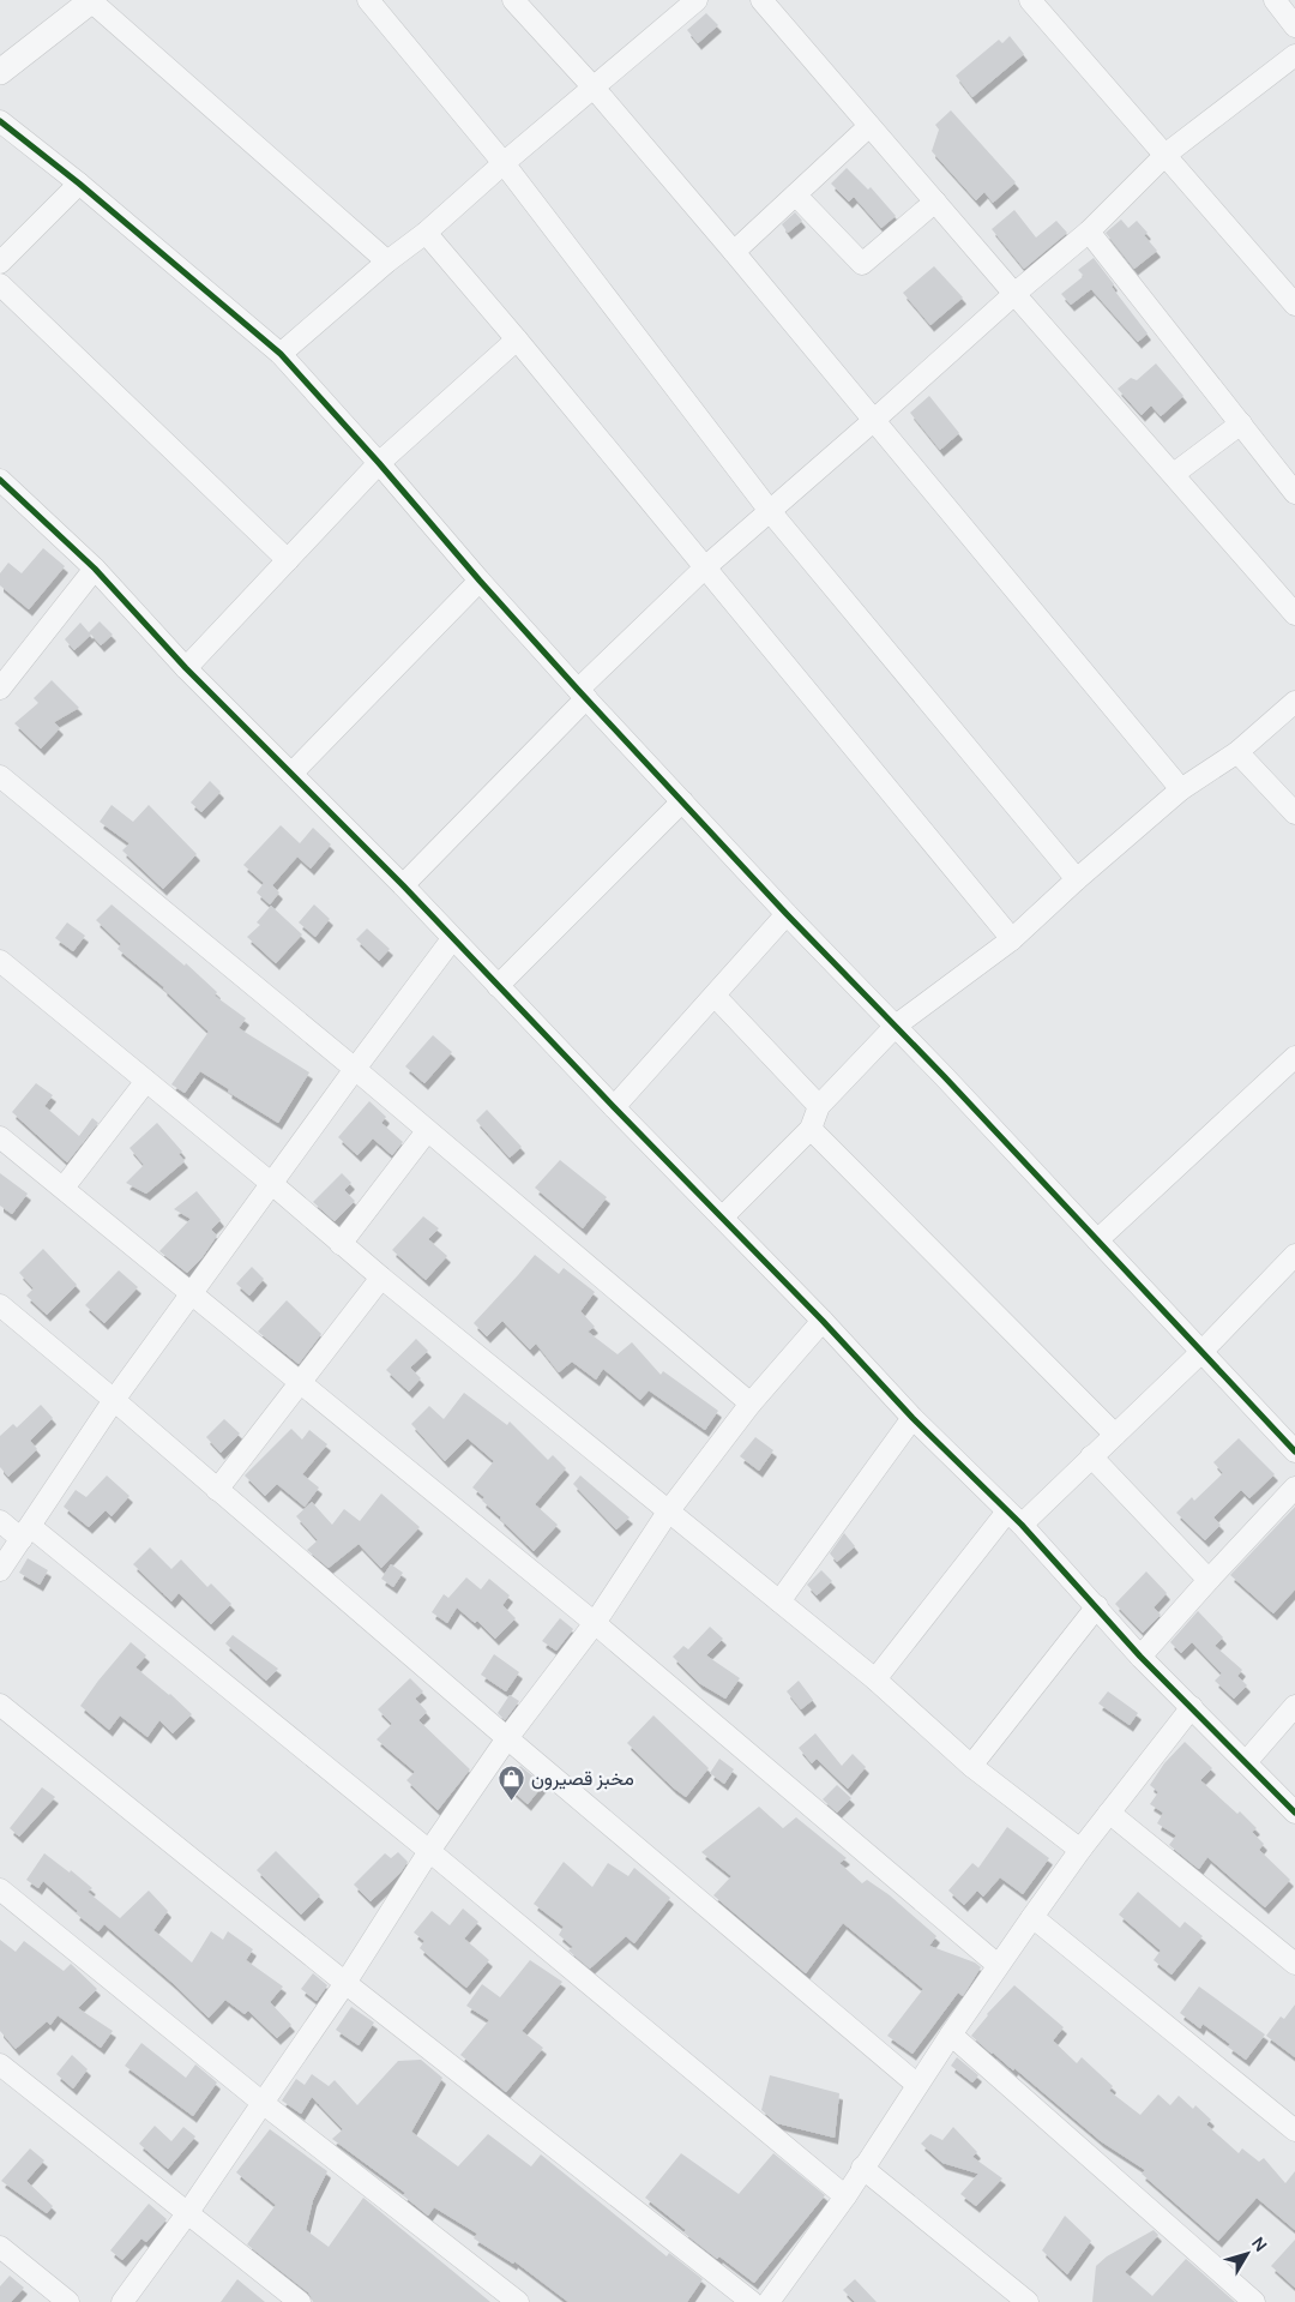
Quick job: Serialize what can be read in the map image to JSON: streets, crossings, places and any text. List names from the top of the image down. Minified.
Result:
{"places":{"shop":["مخبز قصيرون"]},"north":"top right"}
